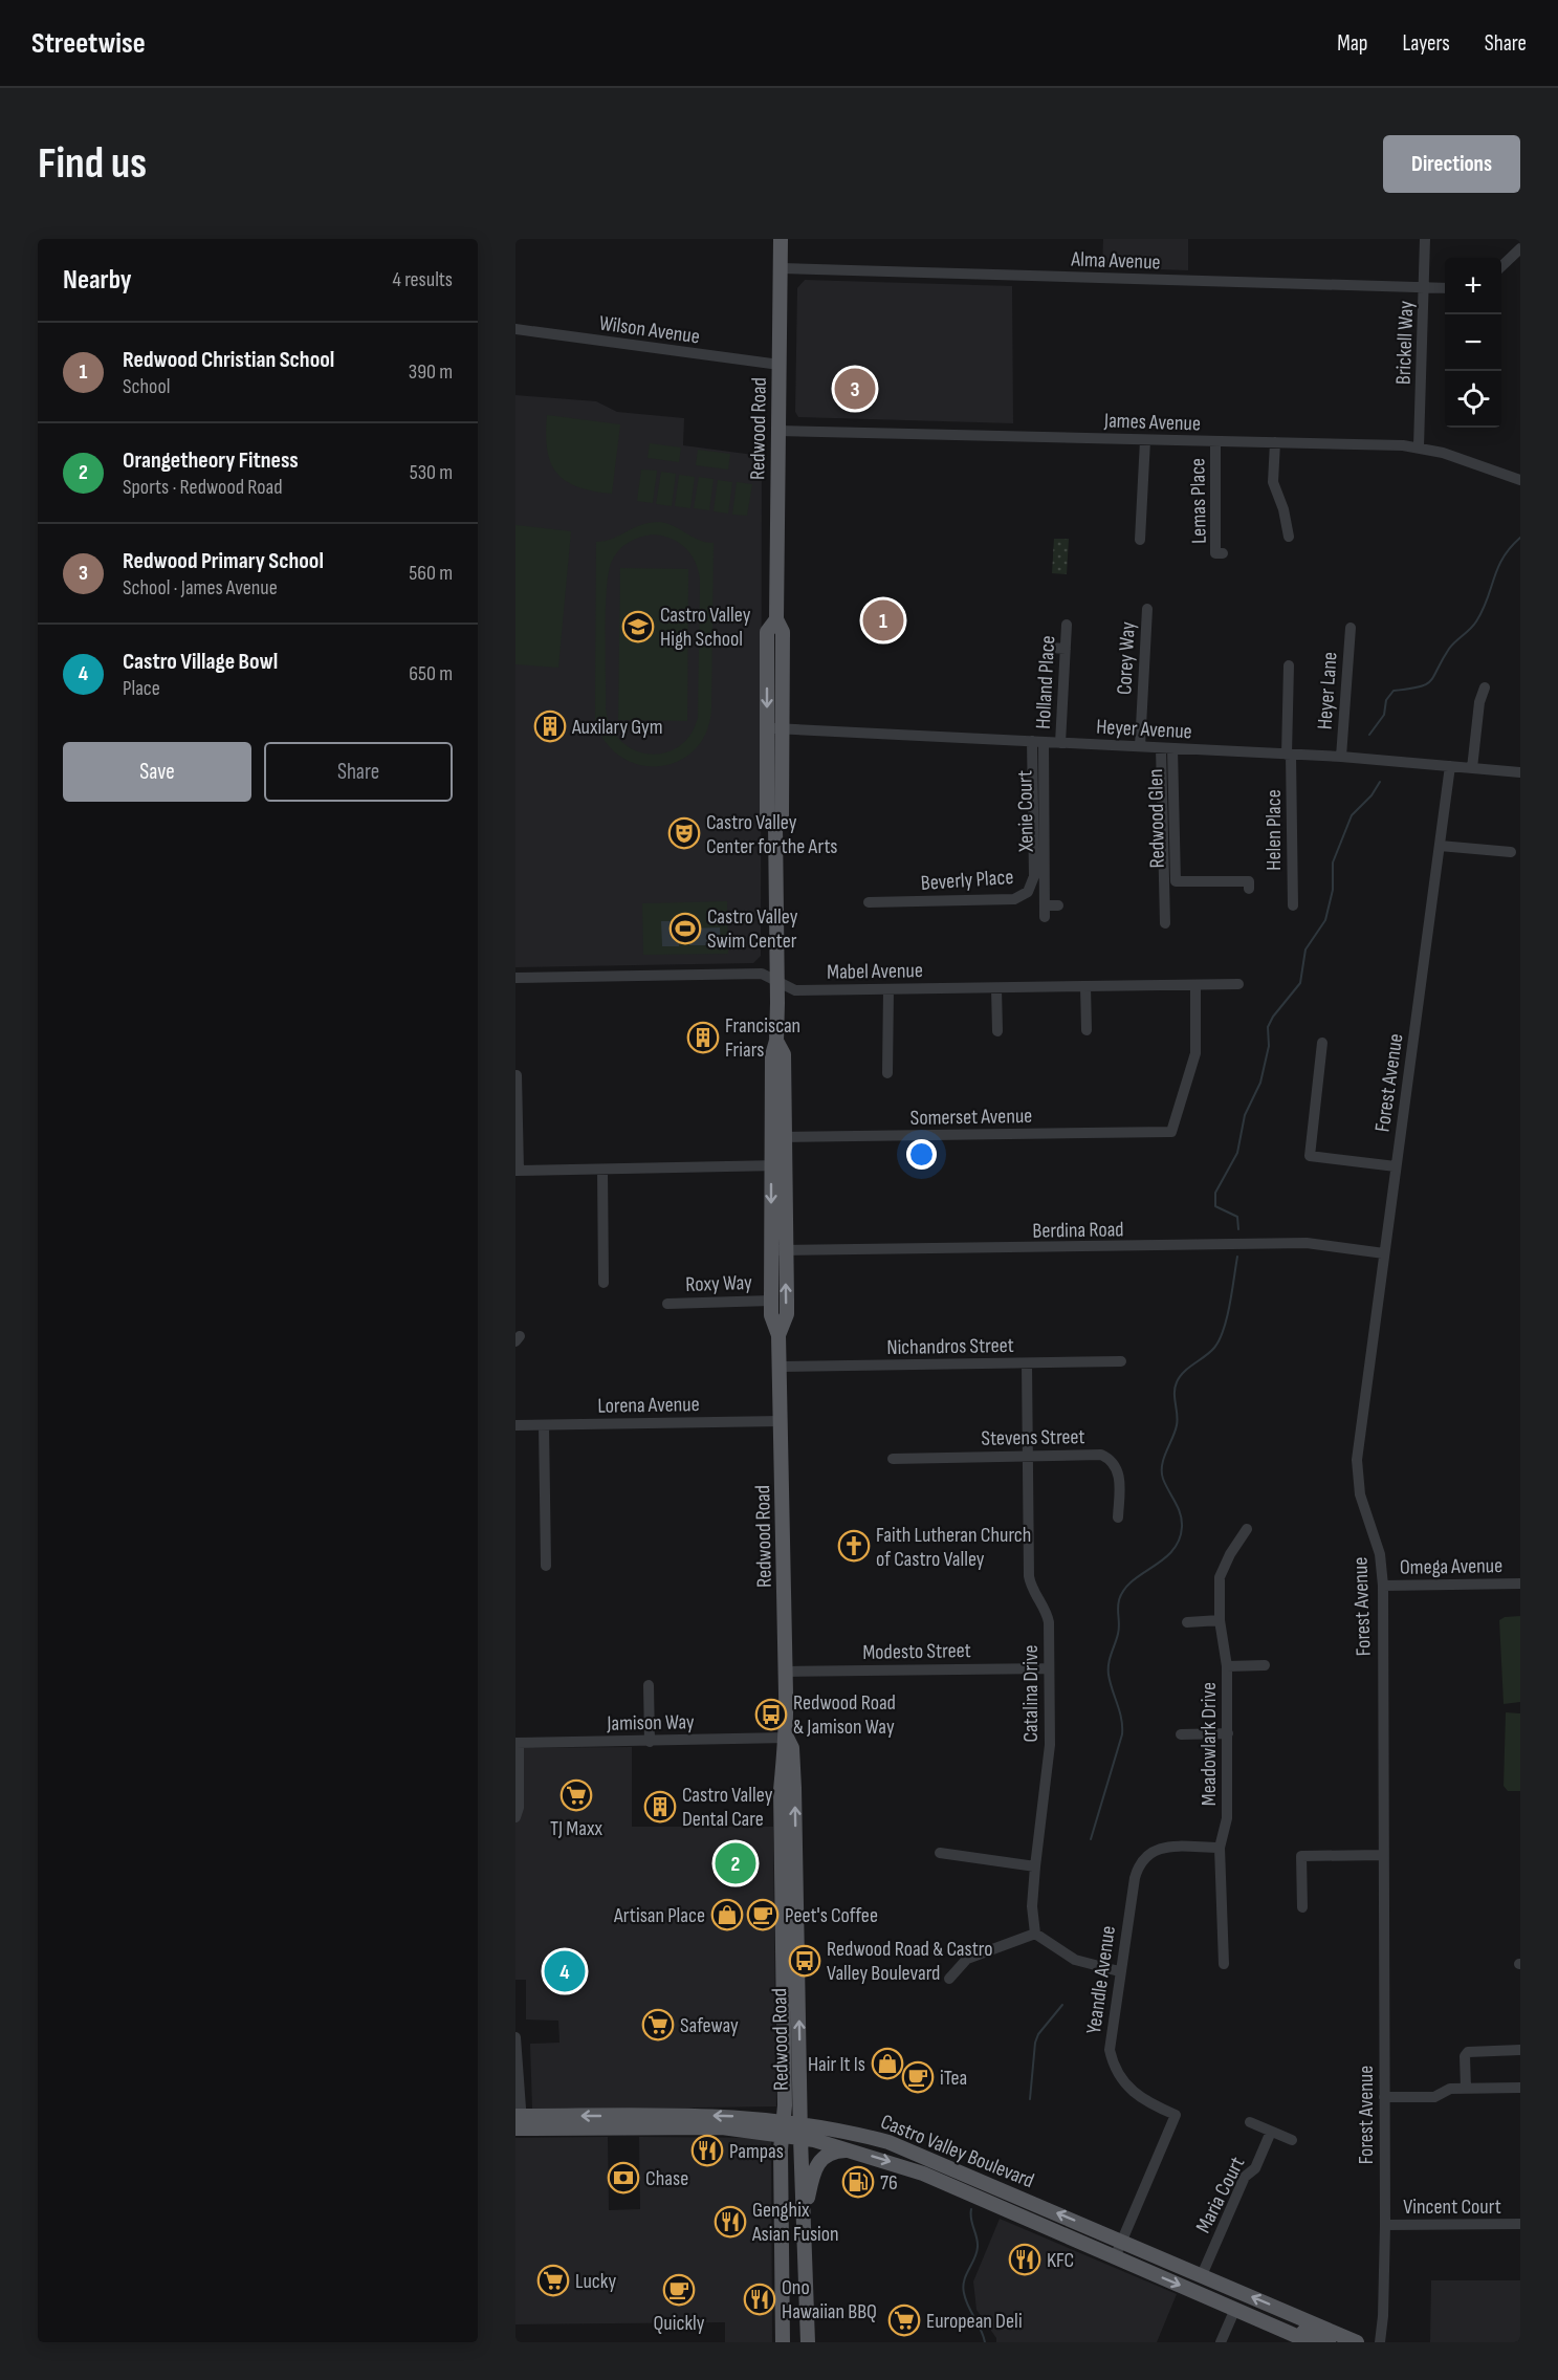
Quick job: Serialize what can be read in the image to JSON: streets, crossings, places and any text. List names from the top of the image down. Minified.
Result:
{"streets":{"main road":["Redwood Road","Castro Valley Boulevard"],"street":["Alma Avenue","Wilson Avenue","Brickell Way","James Avenue","Lemas Place","Corey Way","Holland Place","Heyer Lane","Heyer Avenue","Xenie Court","Redwood Glen","Helen Place","Beverly Place","Mabel Avenue","Forest Avenue","Somerset Avenue","Berdina Road","Roxy Way","Nichandros Street","Lorena Avenue","Stevens Street","Omega Avenue","Modesto Street","Catalina Drive","Jamison Way","Meadowlark Drive","Yeandle Avenue","Maria Court","Vincent Court"]},"crossings":[["Alma Avenue","Brickell Way"],["Alma Avenue","Redwood Road"],["Wilson Avenue","Redwood Road"],["Brickell Way","James Avenue"],["James Avenue","Redwood Road"],["James Avenue","Lemas Place"],["Redwood Road","Heyer Avenue"],["Redwood Road","Mabel Avenue"],["Redwood Road","Somerset Avenue"],["Redwood Road","Berdina Road"],["Redwood Road","Roxy Way"],["Redwood Road","Nichandros Street"],["Redwood Road","Lorena Avenue"],["Redwood Road","Modesto Street"],["Redwood Road","Jamison Way"],["Redwood Road","Castro Valley Boulevard"],["Corey Way","Heyer Avenue"],["Holland Place","Heyer Avenue"],["Heyer Lane","Heyer Avenue"],["Heyer Avenue","Xenie Court"],["Heyer Avenue","Redwood Glen"],["Heyer Avenue","Helen Place"],["Heyer Avenue","Beverly Place"],["Heyer Avenue","Forest Avenue"],["Xenie Court","Beverly Place"],["Mabel Avenue","Somerset Avenue"],["Forest Avenue","Berdina Road"],["Forest Avenue","Omega Avenue"],["Forest Avenue","Vincent Court"],["Nichandros Street","Catalina Drive"],["Stevens Street","Catalina Drive"],["Modesto Street","Catalina Drive"],["Meadowlark Drive","Yeandle Avenue"],["Yeandle Avenue","Castro Valley Boulevard"],["Castro Valley Boulevard","Maria Court"]],"places":{"school or university":["Castro Valley High School"],"building":["Auxilary Gym","Franciscan Friars","Castro Valley Dental Care"],"theatre":["Castro Valley Center for the Arts"],"sports":["Castro Valley Swim Center"],"church":["Faith Lutheran Church of Castro Valley"],"bus stop":["Redwood Road & Jamison Way","Redwood Road & Castro Valley Boulevard"],"supermarket":["TJ Maxx","Safeway","Lucky","European Deli"],"shop":["Artisan Place","Hair It Is"],"cafe":["Peet's Coffee","iTea","Quickly"],"restaurant":["Pampas","Genghix Asian Fusion","KFC","Ono Hawaiian BBQ"],"bank":["Chase"],"fuel station":["76"]},"page":{"header":"Streetwise","nav":["Map","Layers","Share"],"buttons":["Directions",["Save","Share"]],"title":"Find us","heading":["Nearby","4 results"],"map_buttons":["+","−"],"list":[{"mark":"1","name":"Redwood Christian School","note":"School","value":"390 m"},{"mark":"2","name":"Orangetheory Fitness","note":"Sports · Redwood Road","value":"530 m"},{"mark":"3","name":"Redwood Primary School","note":"School · James Avenue","value":"560 m"},{"mark":"4","name":"Castro Village Bowl","note":"Place","value":"650 m"}],"pins":["3","1","2","4"]}}
